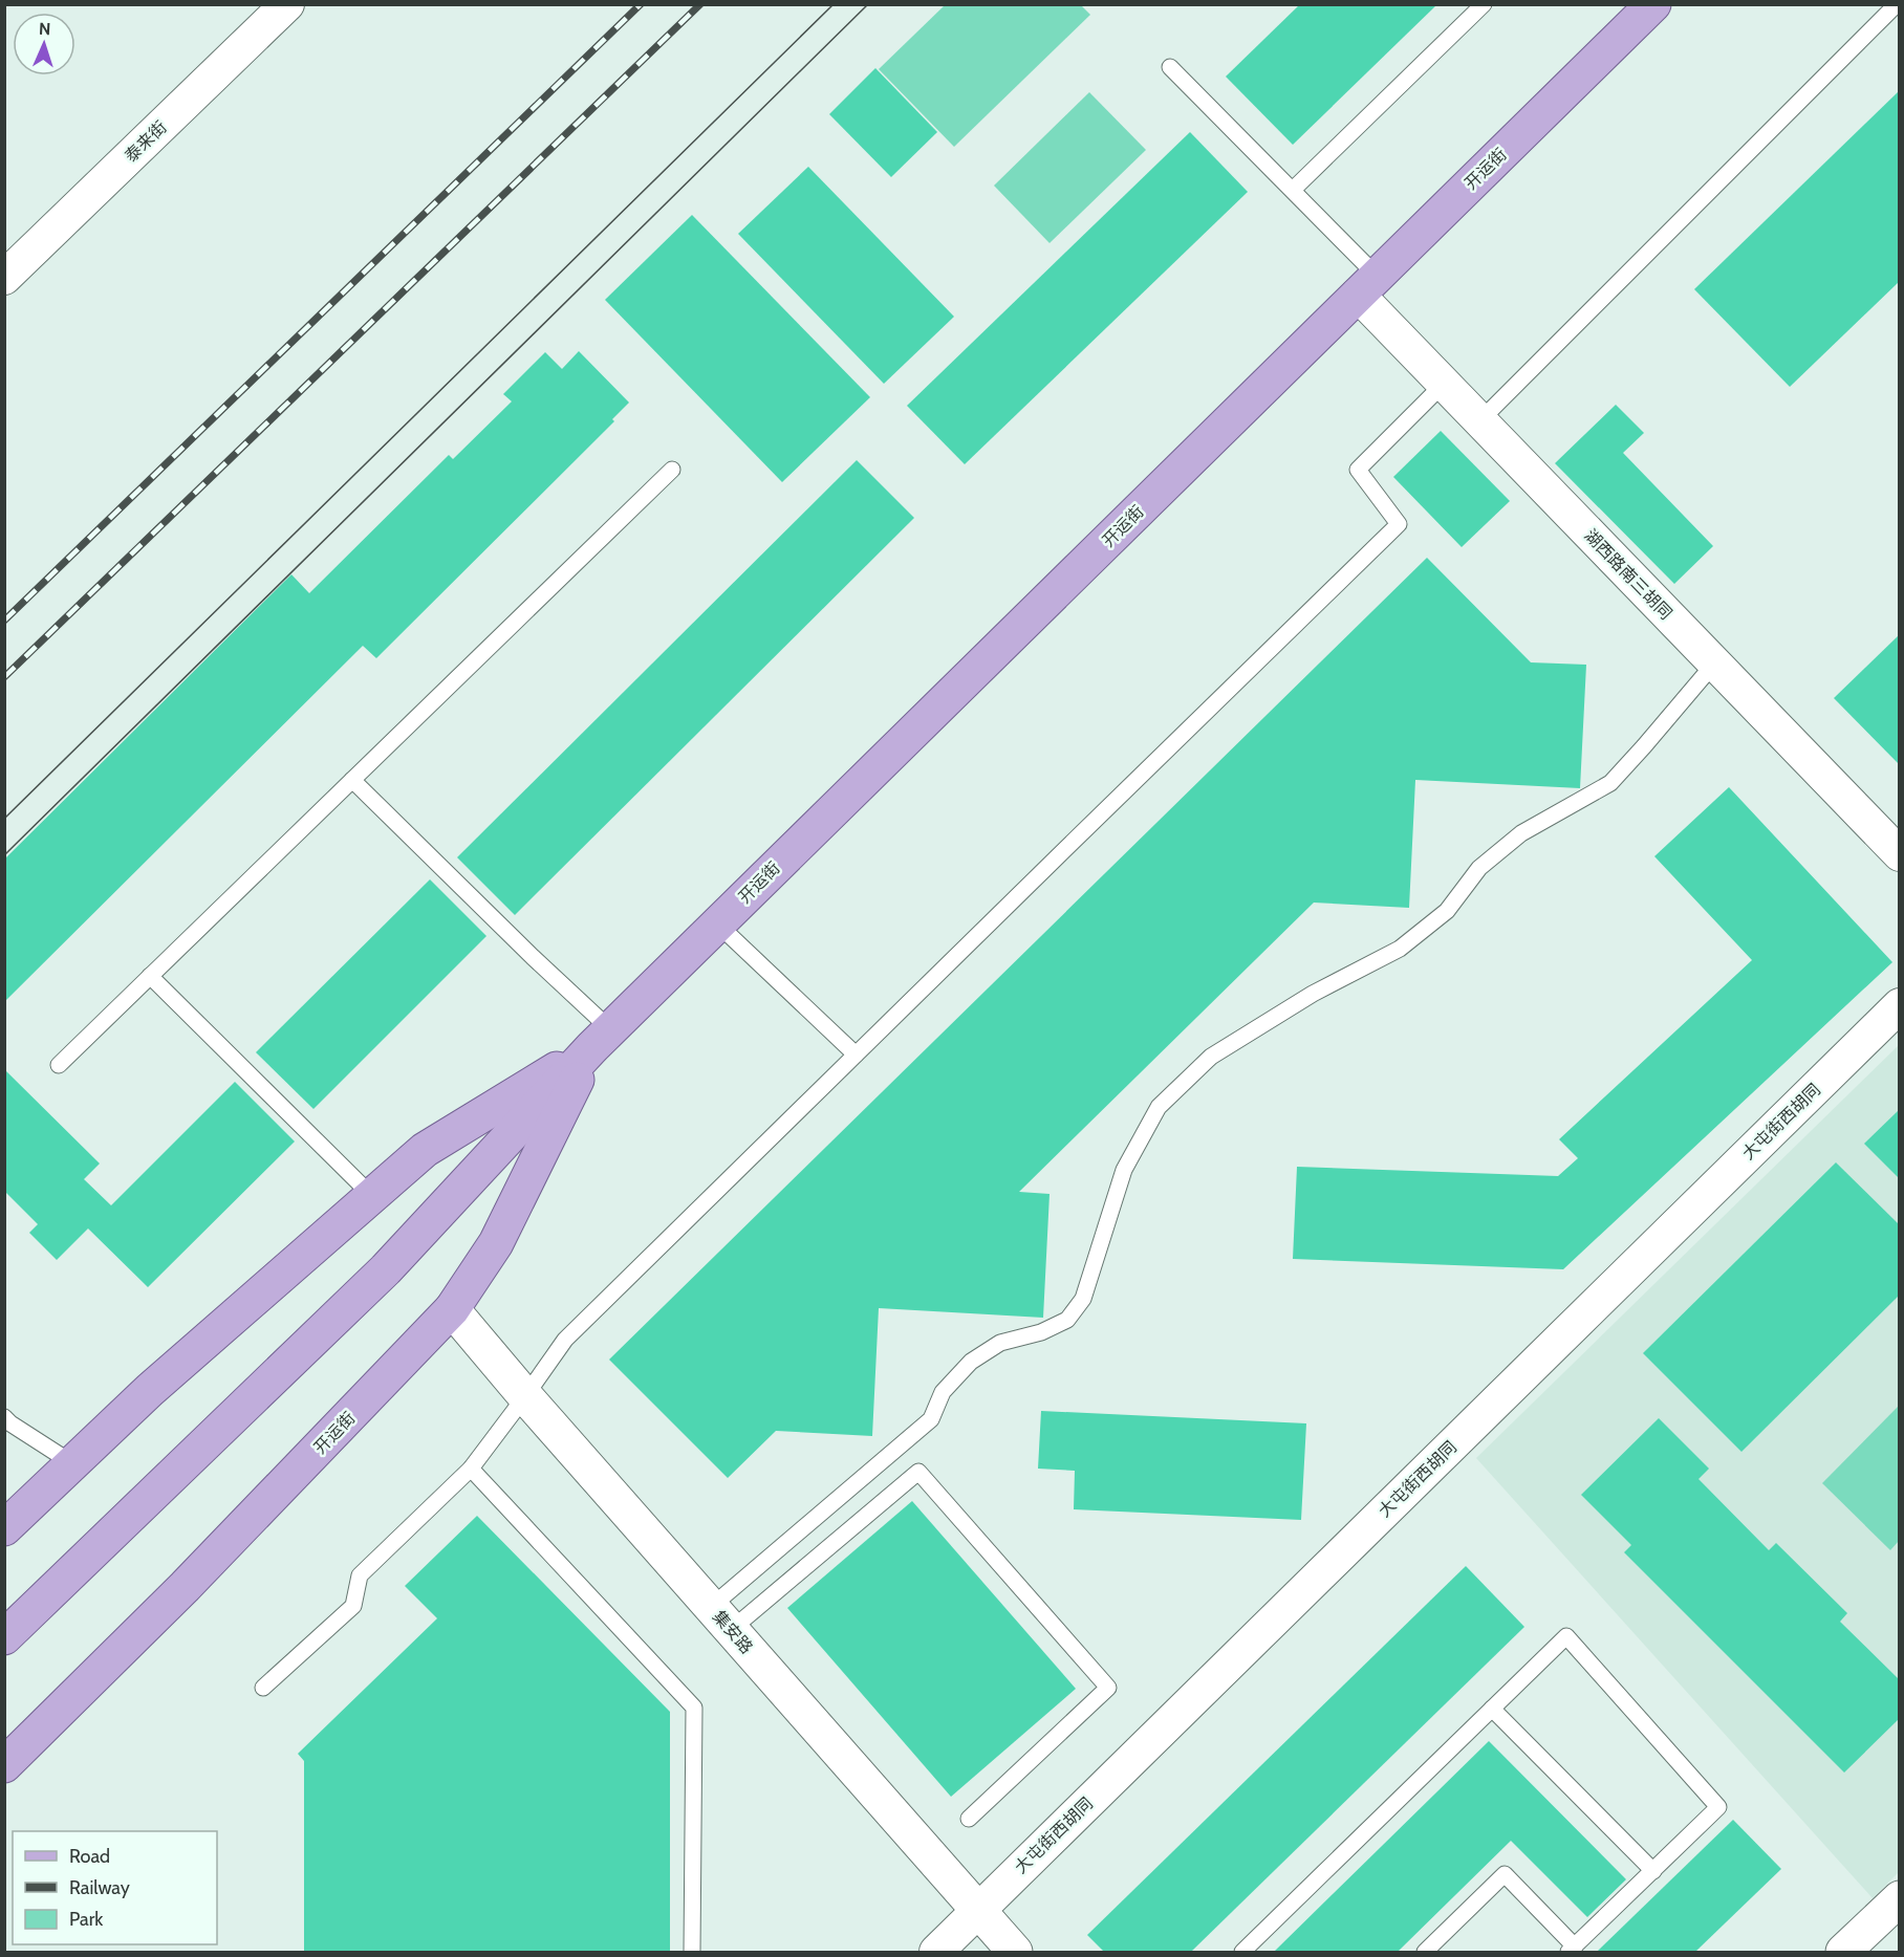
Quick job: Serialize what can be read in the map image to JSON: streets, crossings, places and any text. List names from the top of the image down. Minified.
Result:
{"streets":{"main road":["开运街"],"street":["泰来街","湖西路南三胡同","大屯街西胡同","集安路"]},"crossings":[["开运街","湖西路南三胡同"],["开运街","集安路"],["大屯街西胡同","集安路"]],"legend":["Road","Railway","Park"],"north":"top"}
